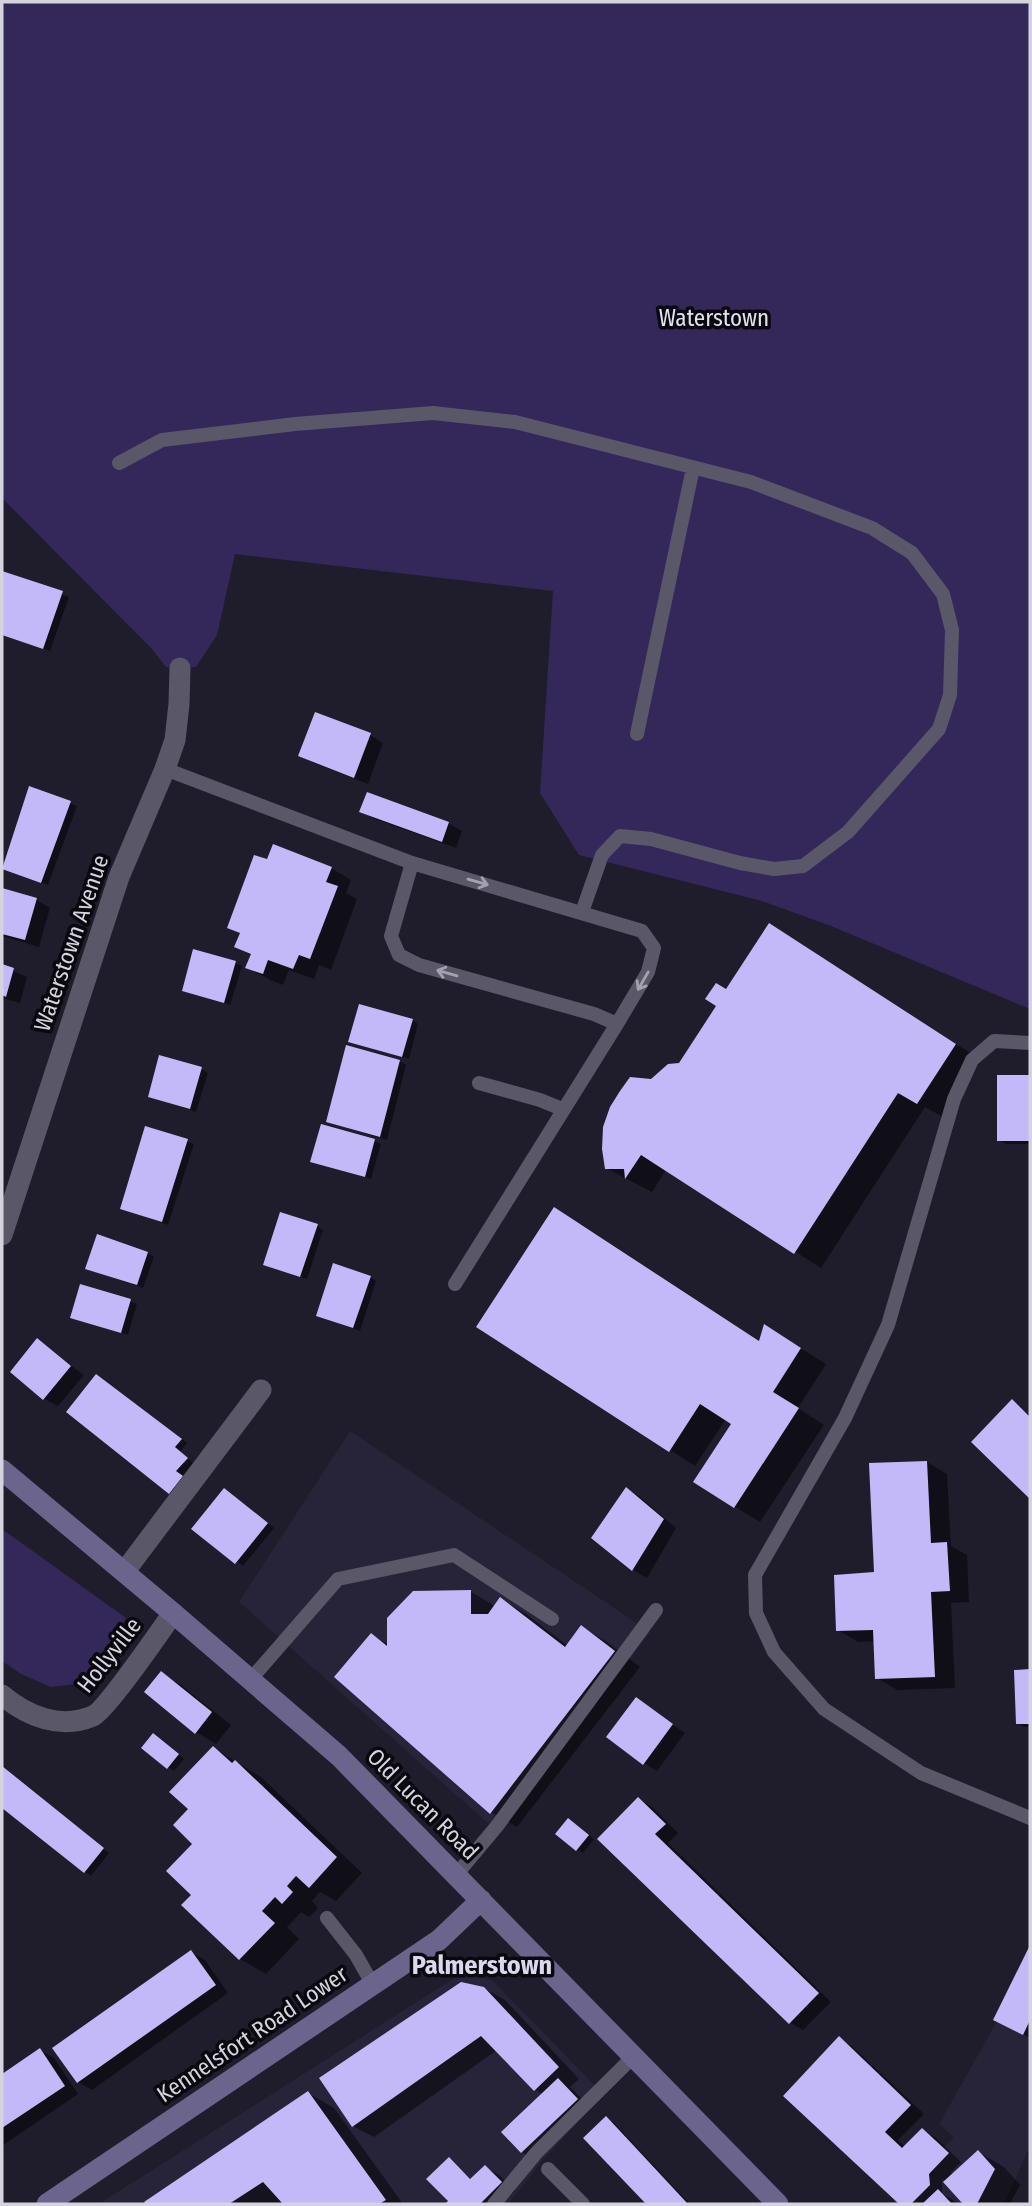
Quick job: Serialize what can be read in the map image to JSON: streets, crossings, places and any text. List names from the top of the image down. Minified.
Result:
{"streets":{"street":["Waterstown Avenue","Hollyville","Old Lucan Road","Kennelsfort Road Lower"]},"crossings":[["Hollyville","Old Lucan Road"],["Old Lucan Road","Kennelsfort Road Lower"]],"districts":["Palmerstown"],"parks":["Waterstown"]}
